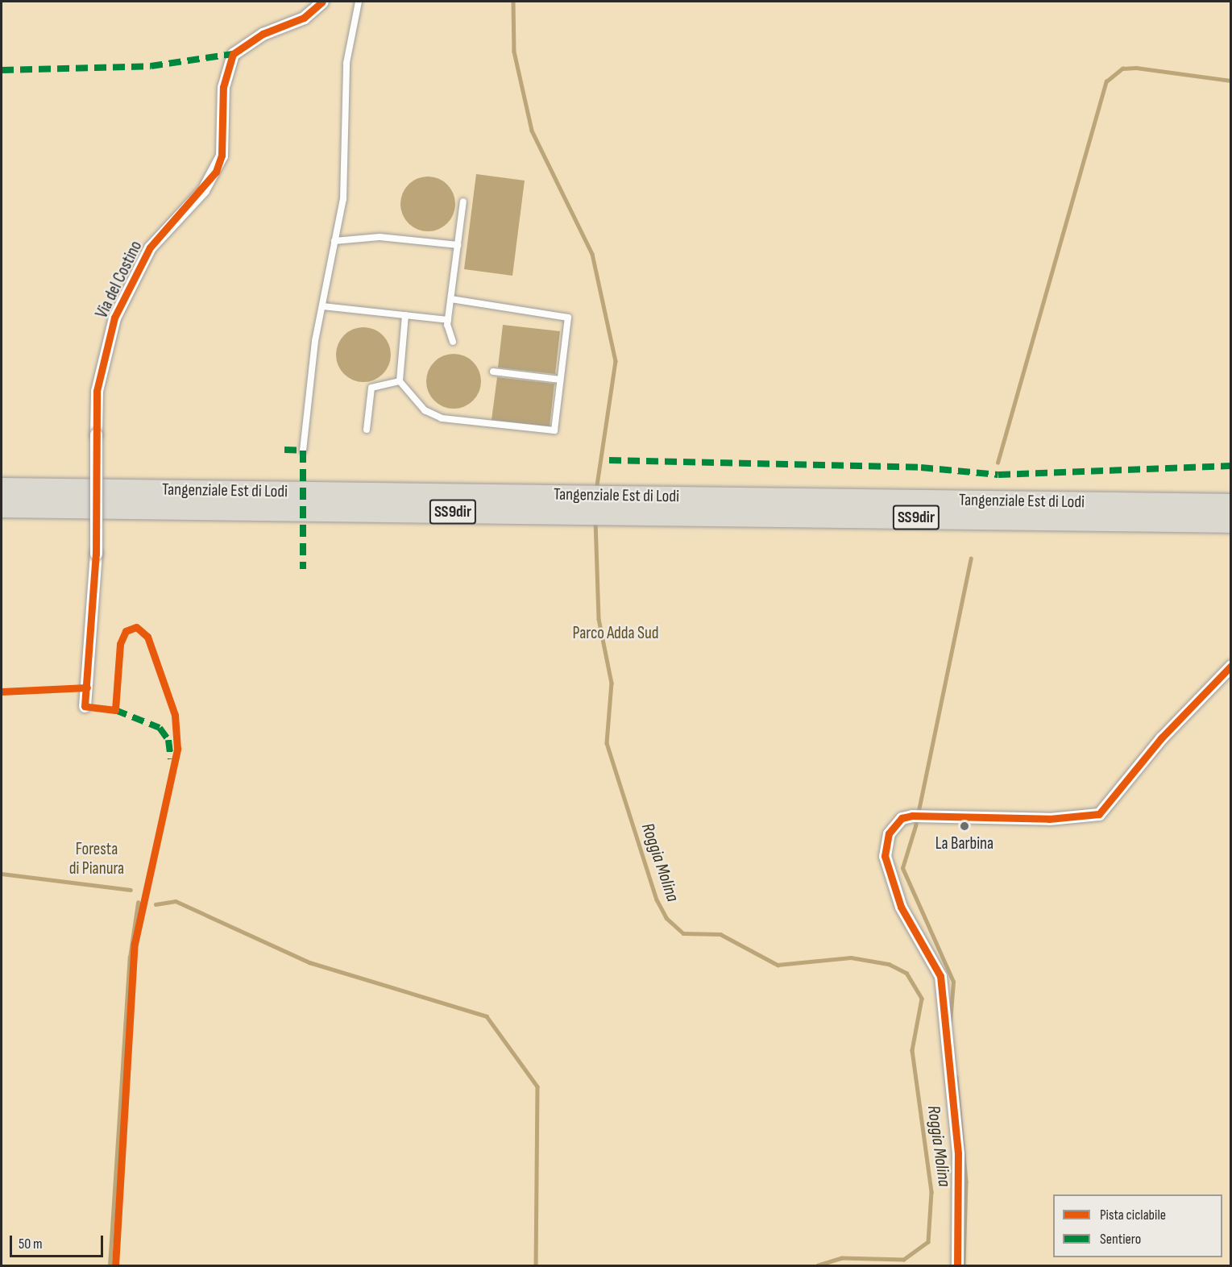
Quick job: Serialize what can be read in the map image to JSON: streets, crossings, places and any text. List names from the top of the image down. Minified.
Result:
{"streets":{"highway":["Tangenziale Est di Lodi","SS9dir"],"street":["Via del Costino"]},"water":["Roggia Molina"],"parks":["Parco Adda Sud","Foresta di Pianura"],"places":["La Barbina"],"legend":["Pista ciclabile","Sentiero"],"scale_bar":"50 m"}
